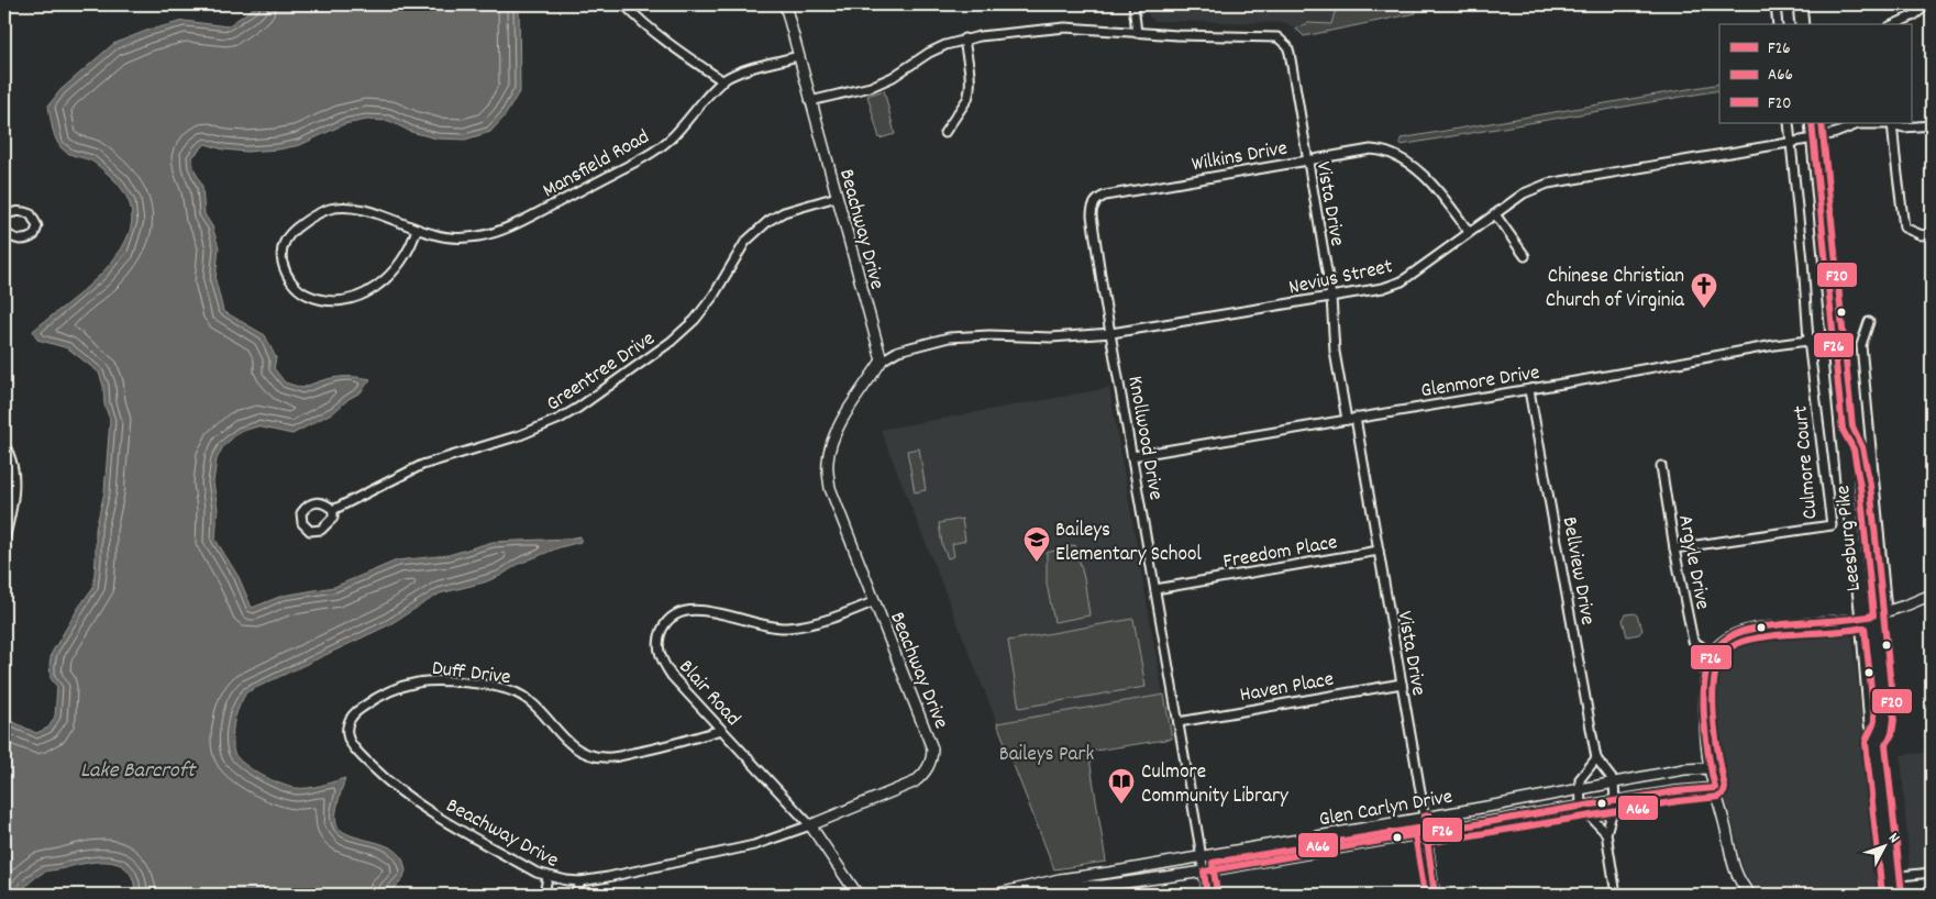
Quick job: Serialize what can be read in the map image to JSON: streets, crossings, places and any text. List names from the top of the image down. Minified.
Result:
{"streets":{"main road":["Leesburg Pike"],"street":["Wilkins Drive","Mansfield Road","Vista Drive","Beachway Drive","Nevius Street","Greentree Drive","Glenmore Drive","Knollwood Drive","Culmore Court","Freedom Place","Argyle Drive","Bellview Drive","Duff Drive","Haven Place","Blair Road","Glen Carlyn Drive"]},"crossings":[["Wilkins Drive","Vista Drive"],["Wilkins Drive","Nevius Street"],["Wilkins Drive","Knollwood Drive"],["Mansfield Road","Beachway Drive"],["Vista Drive","Nevius Street"],["Vista Drive","Glenmore Drive"],["Vista Drive","Freedom Place"],["Vista Drive","Haven Place"],["Vista Drive","Glen Carlyn Drive"],["Beachway Drive","Nevius Street"],["Beachway Drive","Greentree Drive"],["Beachway Drive","Duff Drive"],["Beachway Drive","Blair Road"],["Nevius Street","Knollwood Drive"],["Nevius Street","Leesburg Pike"],["Glenmore Drive","Knollwood Drive"],["Glenmore Drive","Culmore Court"],["Glenmore Drive","Leesburg Pike"],["Glenmore Drive","Bellview Drive"],["Knollwood Drive","Freedom Place"],["Knollwood Drive","Haven Place"],["Knollwood Drive","Glen Carlyn Drive"],["Culmore Court","Argyle Drive"],["Bellview Drive","Glen Carlyn Drive"],["Duff Drive","Blair Road"]],"water":["Lake Barcroft"],"parks":["Baileys Park"],"places":{"church":["Chinese Christian Church of Virginia"],"school or university":["Baileys Elementary School"],"library":["Culmore Community Library"]},"lines":["transit line F26","transit line F20","transit line A66"],"legend":["F26","A66","F20"],"north":"top right"}
